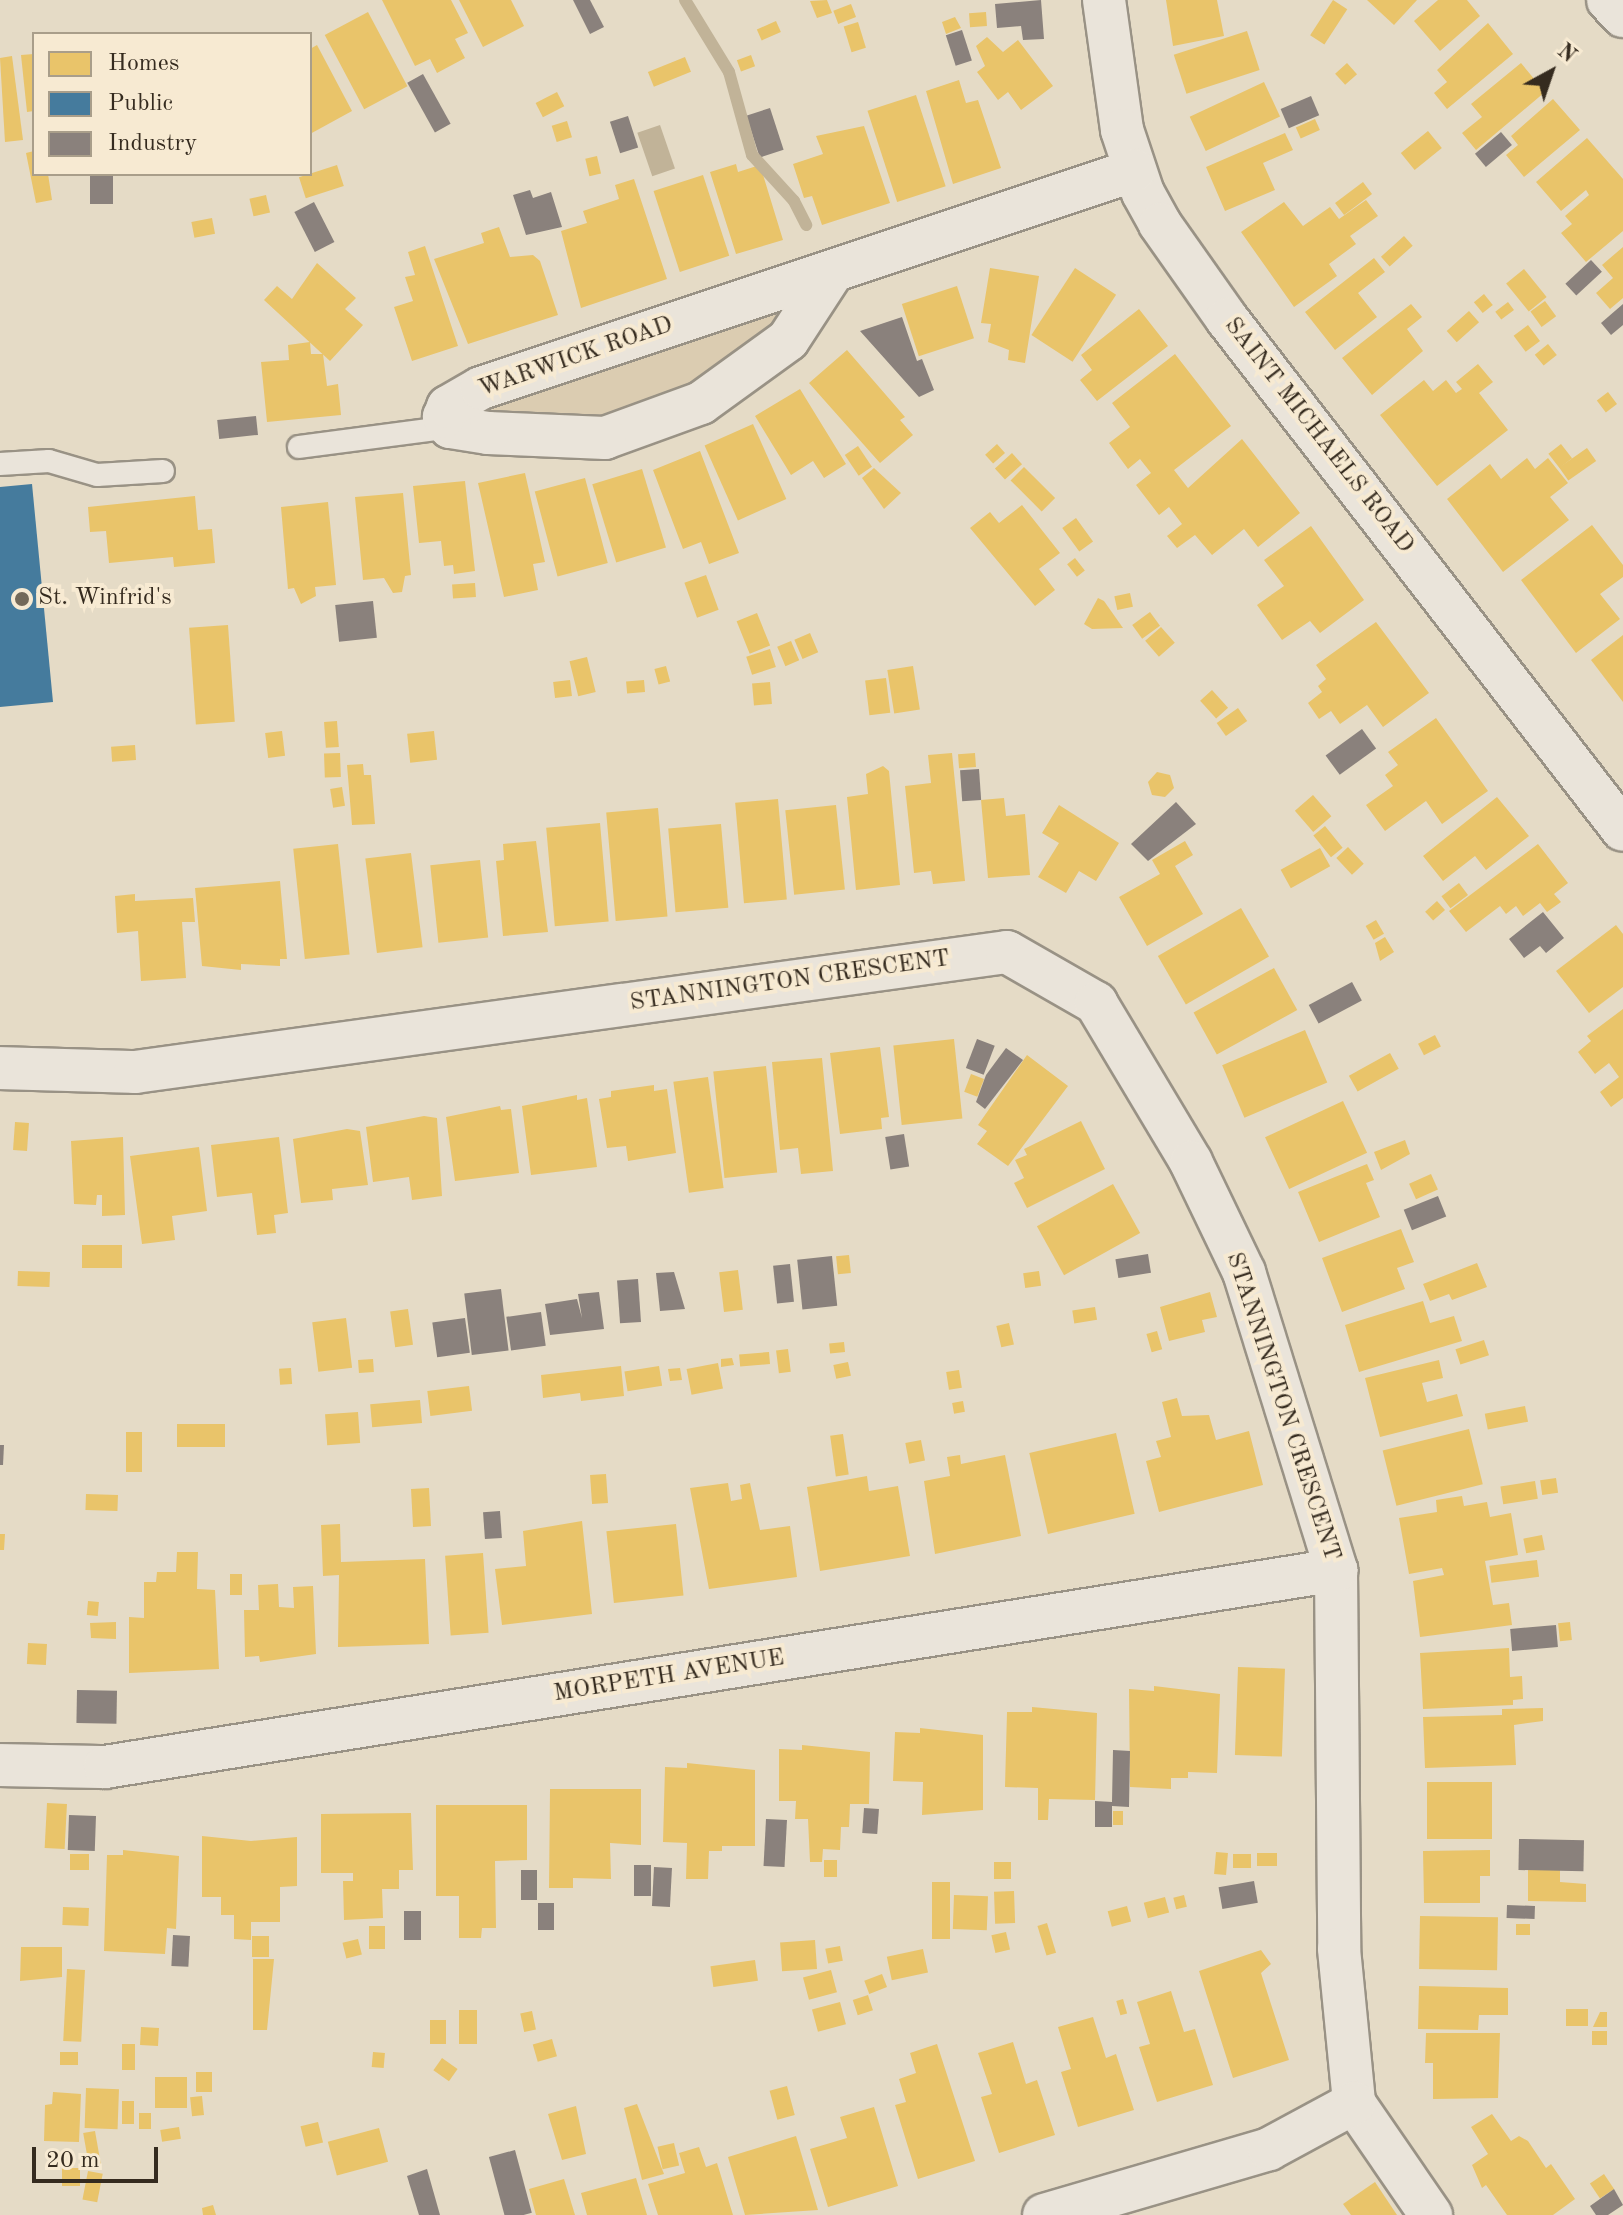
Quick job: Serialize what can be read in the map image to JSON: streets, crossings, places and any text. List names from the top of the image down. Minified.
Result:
{"streets":{"street":["WARWICK ROAD","SAINT MICHAELS ROAD","STANNINGTON CRESCENT","MORPETH AVENUE"]},"crossings":[["WARWICK ROAD","SAINT MICHAELS ROAD"],["STANNINGTON CRESCENT","MORPETH AVENUE"]],"places":["St. Winfrid's"],"legend":["Homes","Public","Industry"],"scale_bar":"20 m","north":"top right"}
